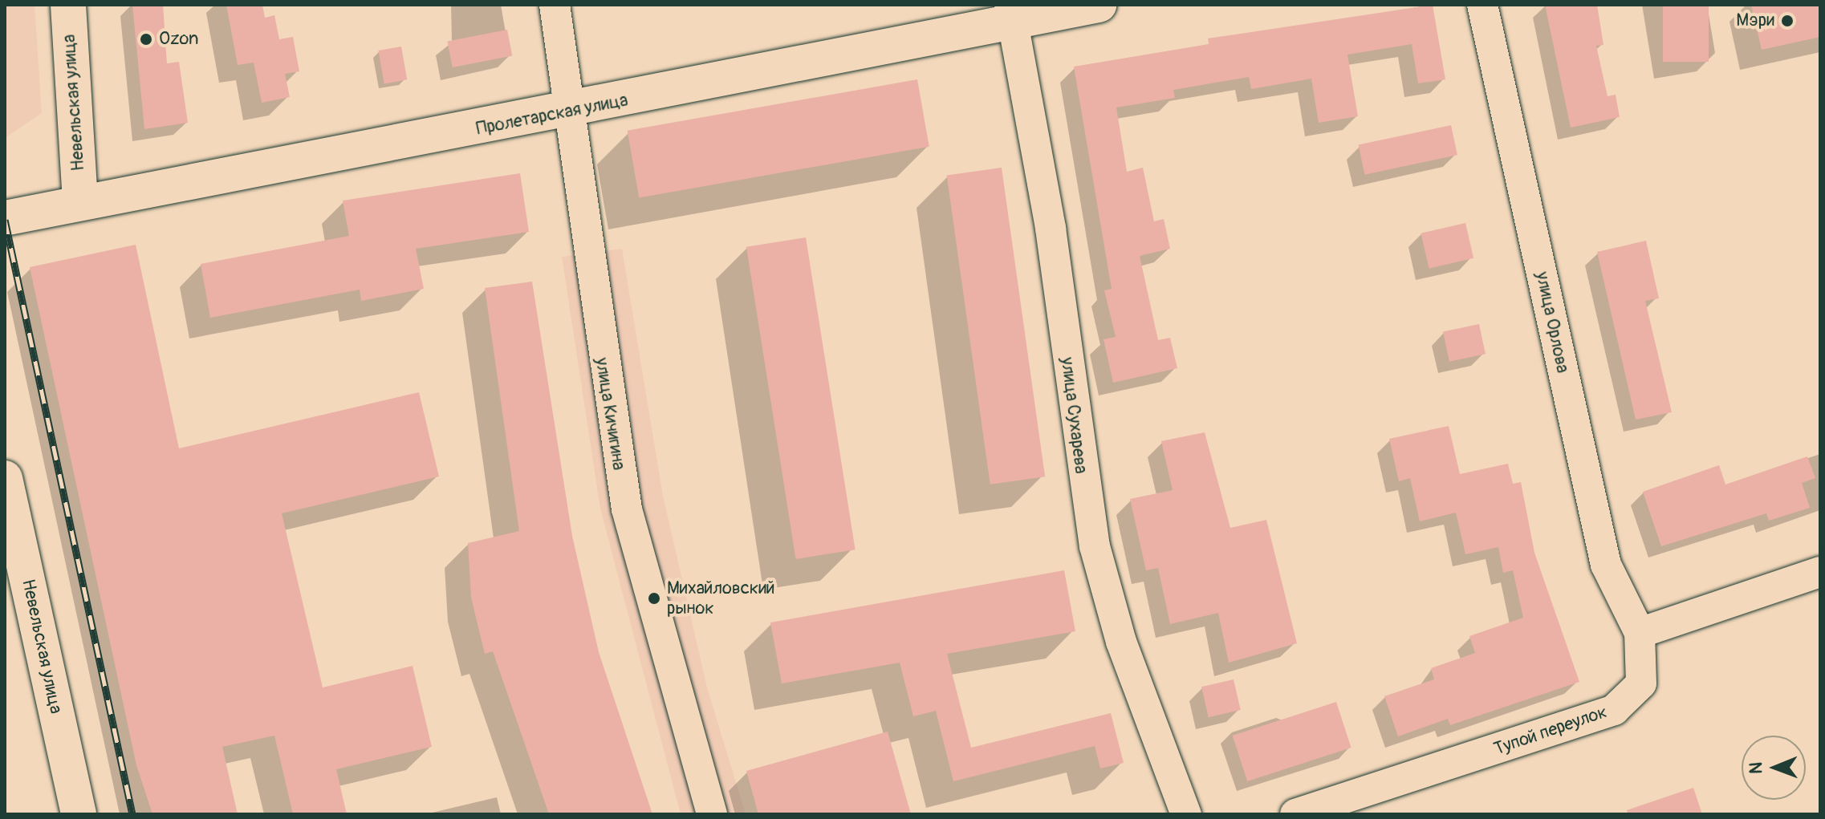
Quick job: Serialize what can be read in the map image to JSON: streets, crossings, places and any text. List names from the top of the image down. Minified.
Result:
{"streets":{"main road":["Невельская улица","Пролетарская улица"],"street":["улица Орлова","улица Кичигина","улица Сухарева","Тупой переулок"]},"crossings":[["Невельская улица","Пролетарская улица"],["Пролетарская улица","улица Кичигина"],["Пролетарская улица","улица Сухарева"],["улица Орлова","Тупой переулок"]],"places":["Мэри","Ozon","Михайловский рынок"],"north":"left"}
